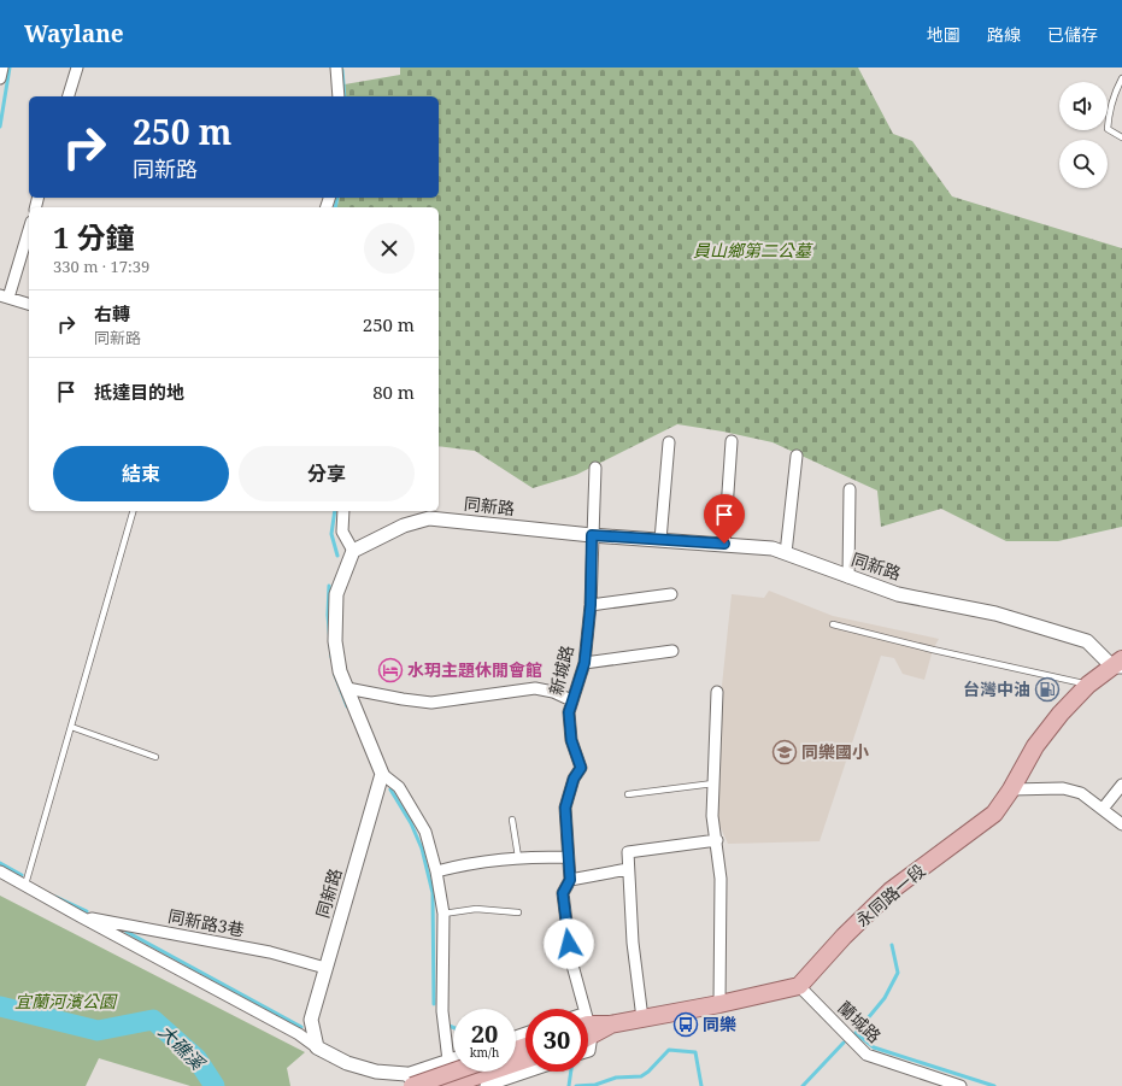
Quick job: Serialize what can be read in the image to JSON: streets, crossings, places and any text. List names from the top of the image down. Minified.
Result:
{"streets":{"main road":["永同路一段"],"street":["同新路","新城路","同新路3巷","蘭城路"]},"crossings":[["同新路","新城路"],["同新路","永同路一段"],["同新路","同新路3巷"],["永同路一段","蘭城路"]],"water":["大礁溪"],"parks":["員山鄉第二公墓","宜蘭河濱公園"],"places":{"hotel":["水玥主題休閒會館"],"fuel station":["台灣中油"],"school or university":["同樂國小"],"bus stop":["同樂"]},"page":{"header":"Waylane","nav":["地圖","路線","已儲存"],"turn":["250 m","同新路"],"heading":["1 分鐘","330 m · 17:39"],"list":[{"name":"右轉","note":"同新路","value":"250 m"},{"name":"抵達目的地","value":"80 m"}],"buttons":["結束","分享"],"speed":"20 km/h","limit":"30"}}
